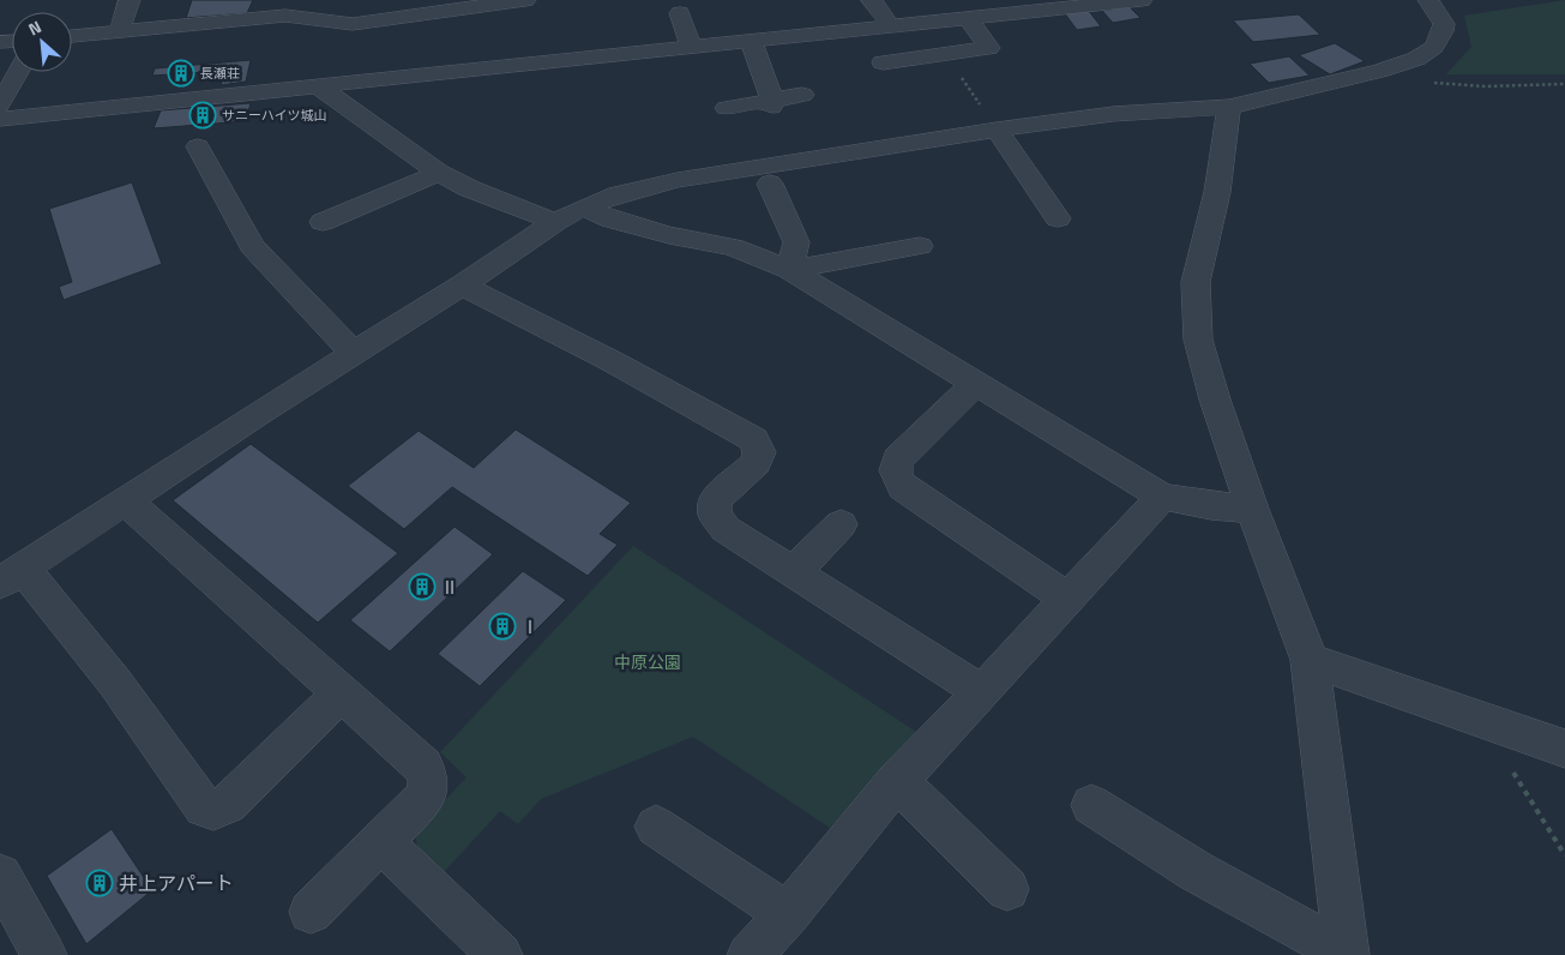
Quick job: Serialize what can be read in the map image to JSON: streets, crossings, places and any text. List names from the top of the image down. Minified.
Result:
{"parks":["中原公園"],"places":{"building":["長瀬荘","サニーハイツ城山","Ⅱ","Ⅰ","井上アパート"]},"north":"top left"}
